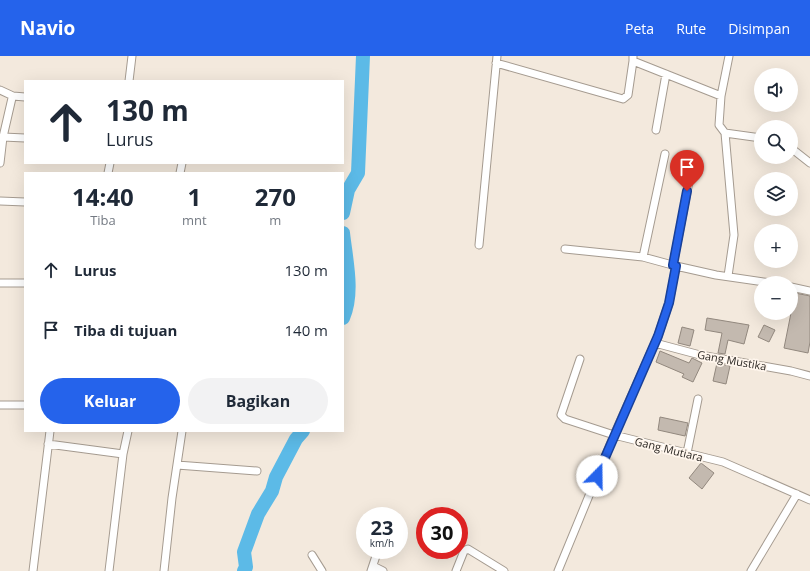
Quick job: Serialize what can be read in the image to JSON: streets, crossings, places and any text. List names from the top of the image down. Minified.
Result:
{"streets":{"street":["Gang Mustika","Gang Mutiara"]},"page":{"header":"Navio","nav":["Peta","Rute","Disimpan"],"map_buttons":["+","−"],"turn":["130 m","Lurus"],"eta":["14:40","Tiba","1","mnt","270","m"],"list":[{"name":"Lurus","value":"130 m"},{"name":"Tiba di tujuan","value":"140 m"}],"buttons":["Keluar","Bagikan"],"speed":"23 km/h","limit":"30"}}
